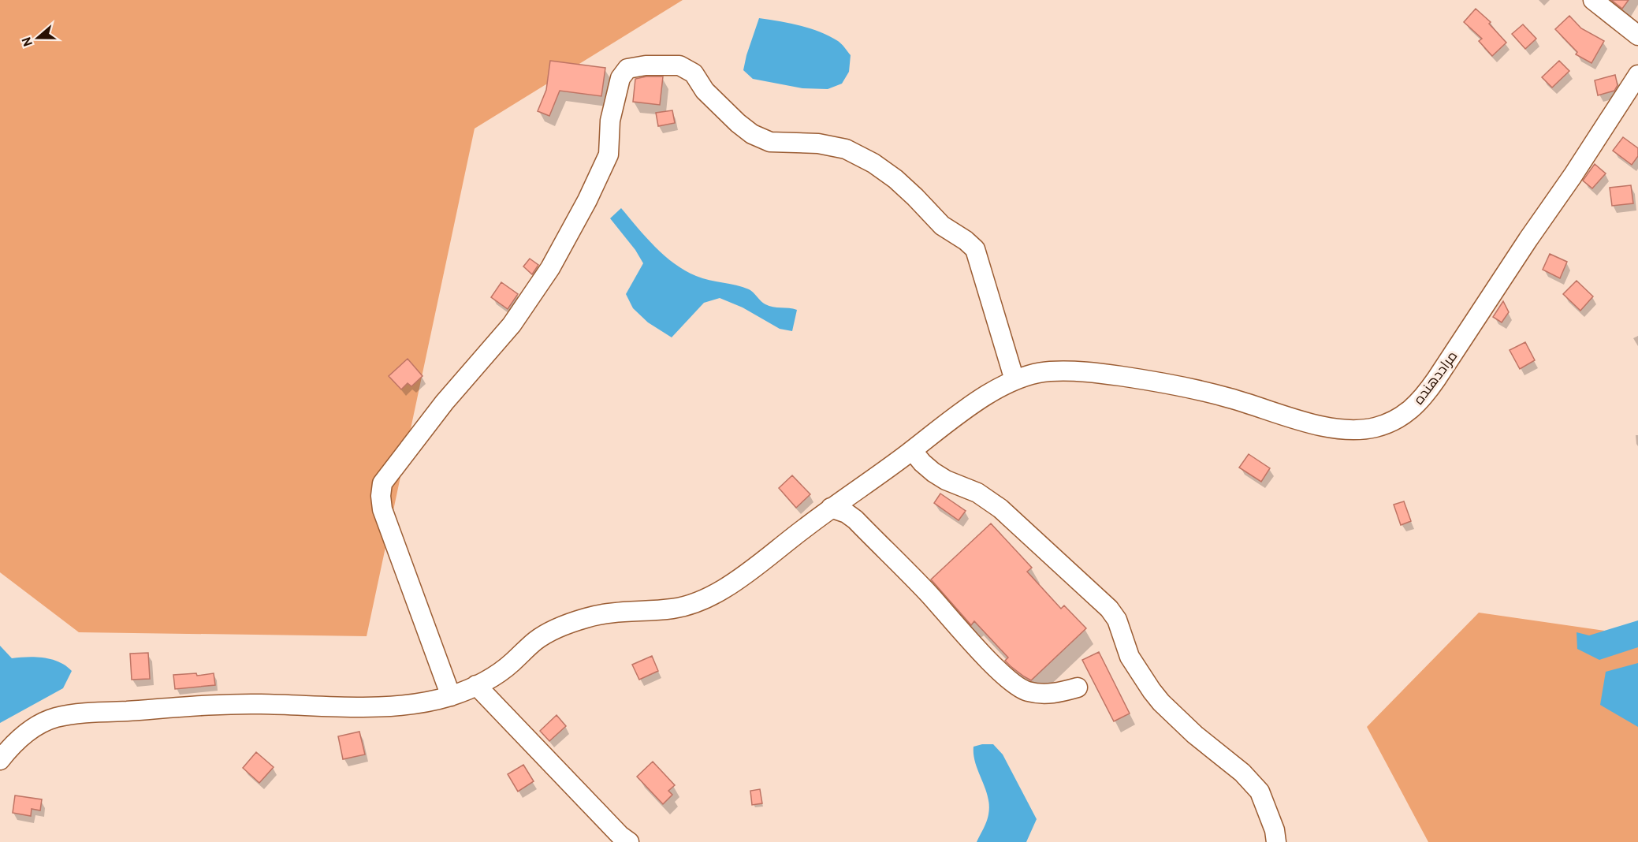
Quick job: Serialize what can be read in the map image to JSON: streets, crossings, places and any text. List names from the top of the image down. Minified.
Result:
{"streets":{"street":["مراددهنده"]},"north":"left"}
